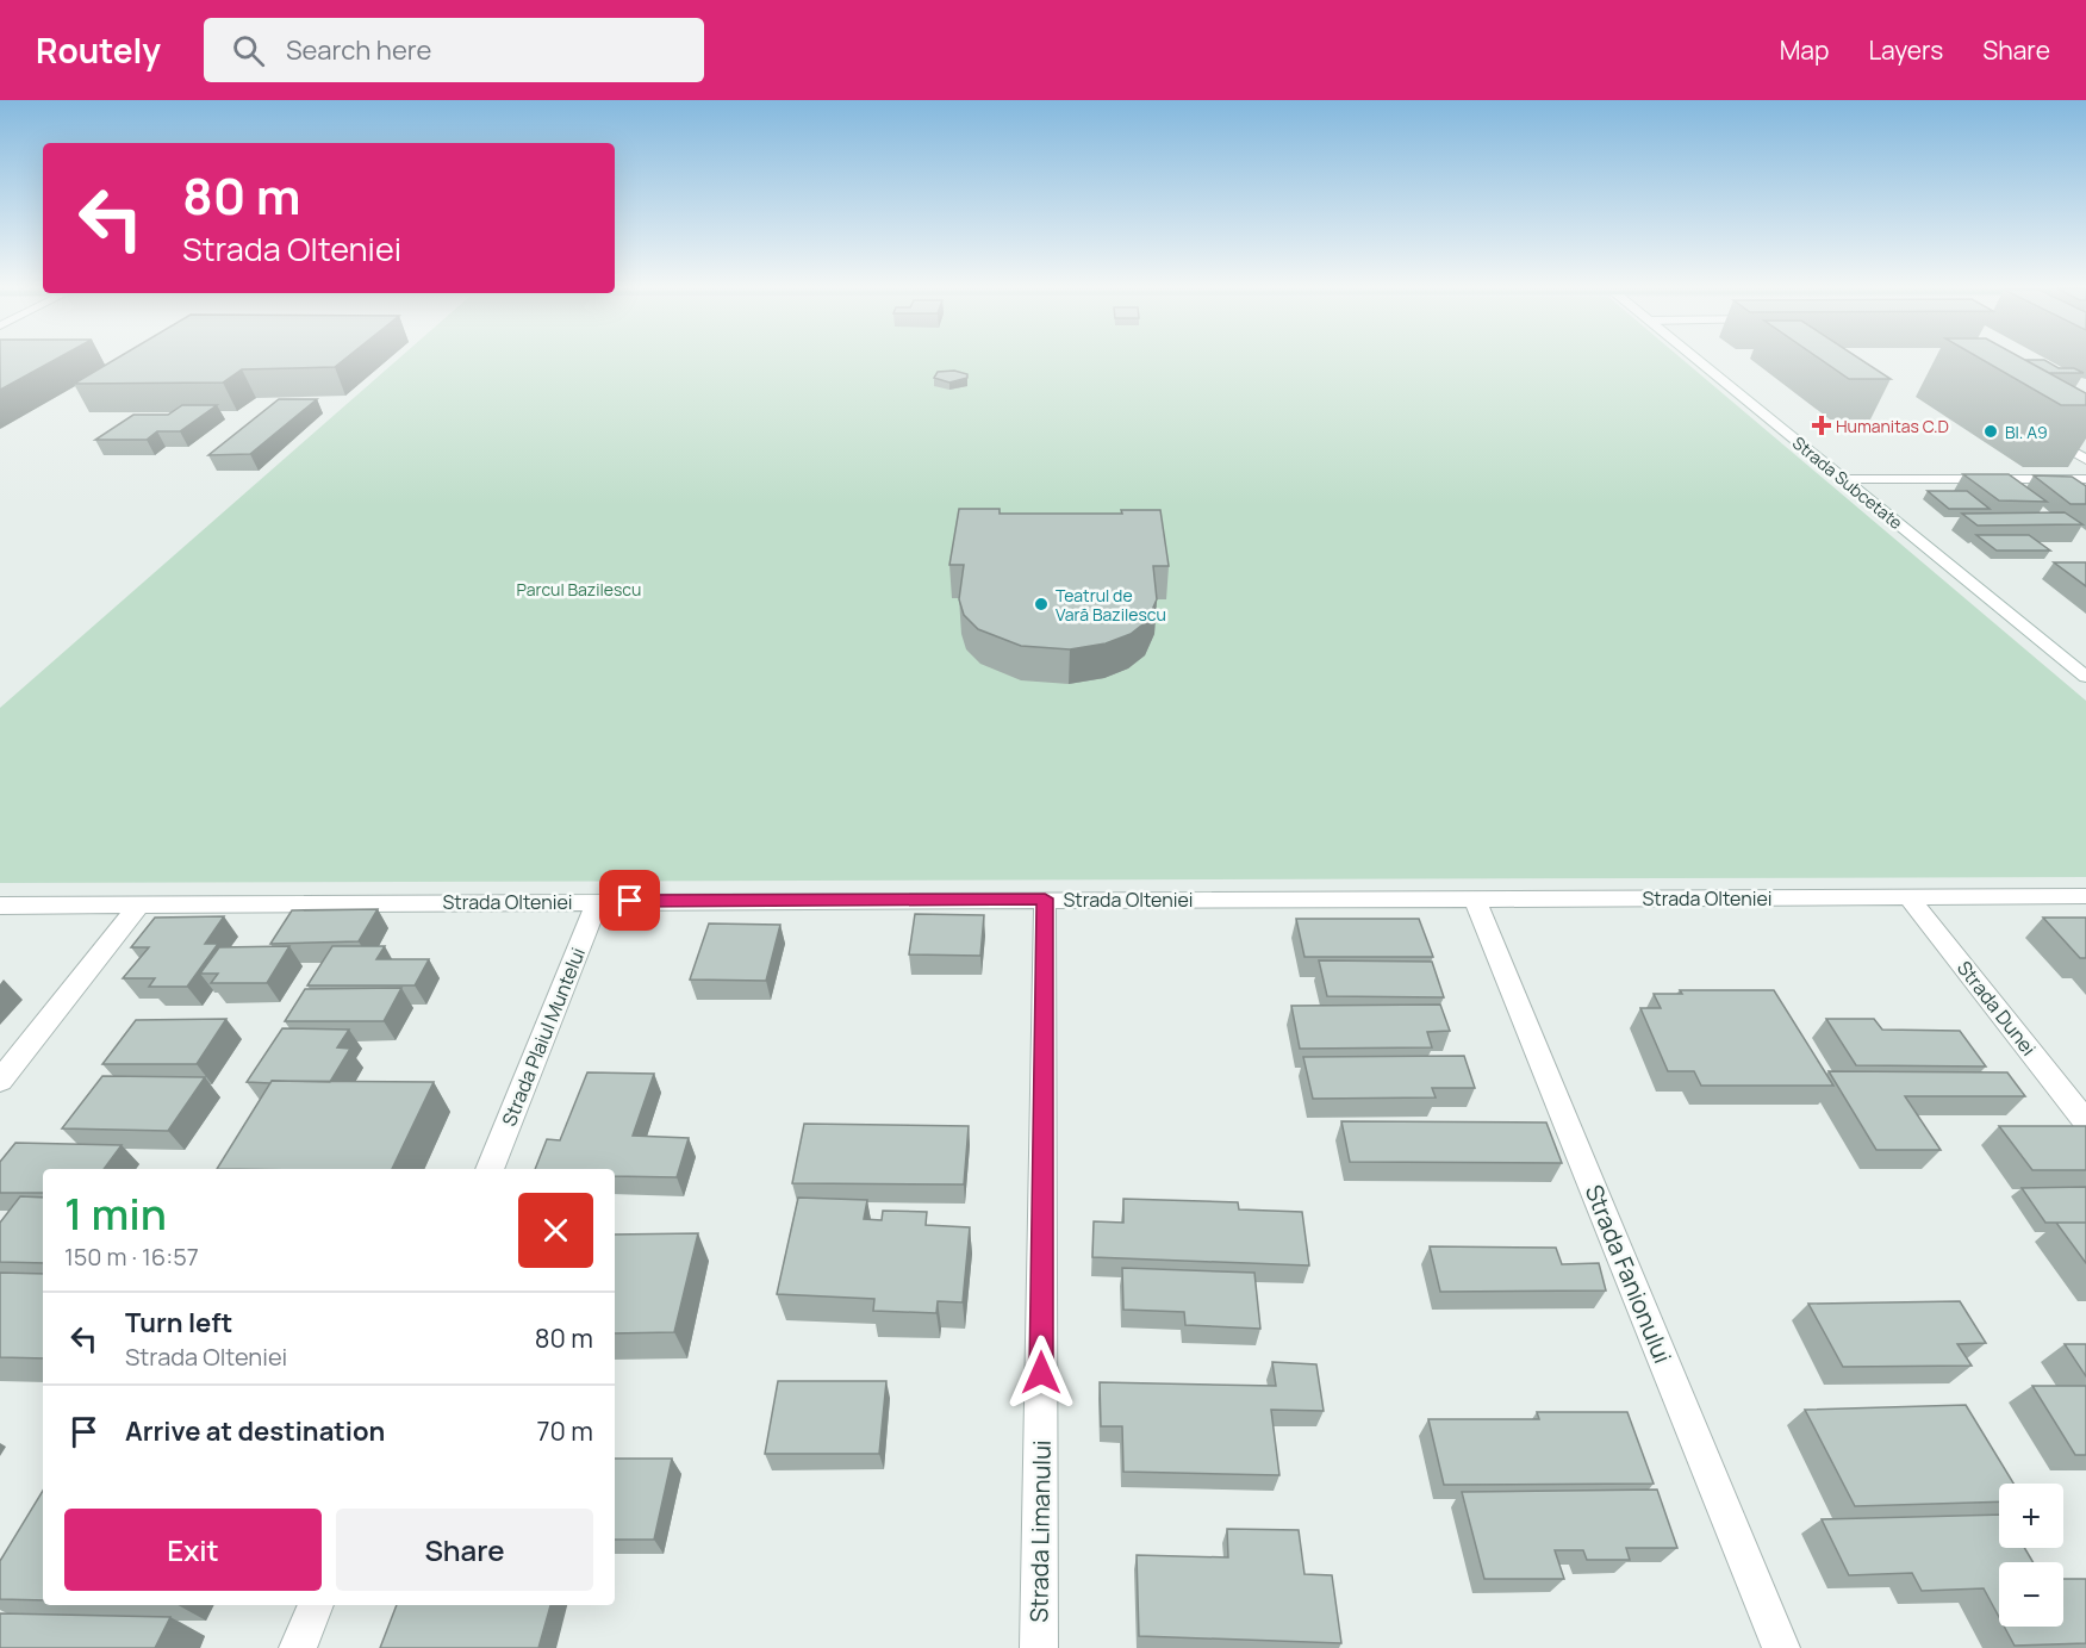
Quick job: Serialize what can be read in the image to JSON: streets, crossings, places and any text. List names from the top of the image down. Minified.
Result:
{"streets":{"street":["Strada Subcetate","Strada Olteniei","Strada Dunei","Strada Plaiul Muntelui","Strada Fanionului","Strada Limanului"]},"crossings":[["Strada Olteniei","Strada Dunei"],["Strada Olteniei","Strada Plaiul Muntelui"],["Strada Olteniei","Strada Fanionului"],["Strada Olteniei","Strada Limanului"]],"parks":["Parcul Bazilescu"],"places":{"health":["Humanitas C.D"],"other":["Bl. A9","Teatrul de Vară Bazilescu"]},"page":{"header":"Routely","search":"Search here","nav":["Map","Layers","Share"],"turn":["80 m","Strada Olteniei"],"heading":["1 min","150 m · 16:57"],"list":[{"name":"Turn left","note":"Strada Olteniei","value":"80 m"},{"name":"Arrive at destination","value":"70 m"}],"map_buttons":["+","−"],"buttons":["Exit","Share"]}}
